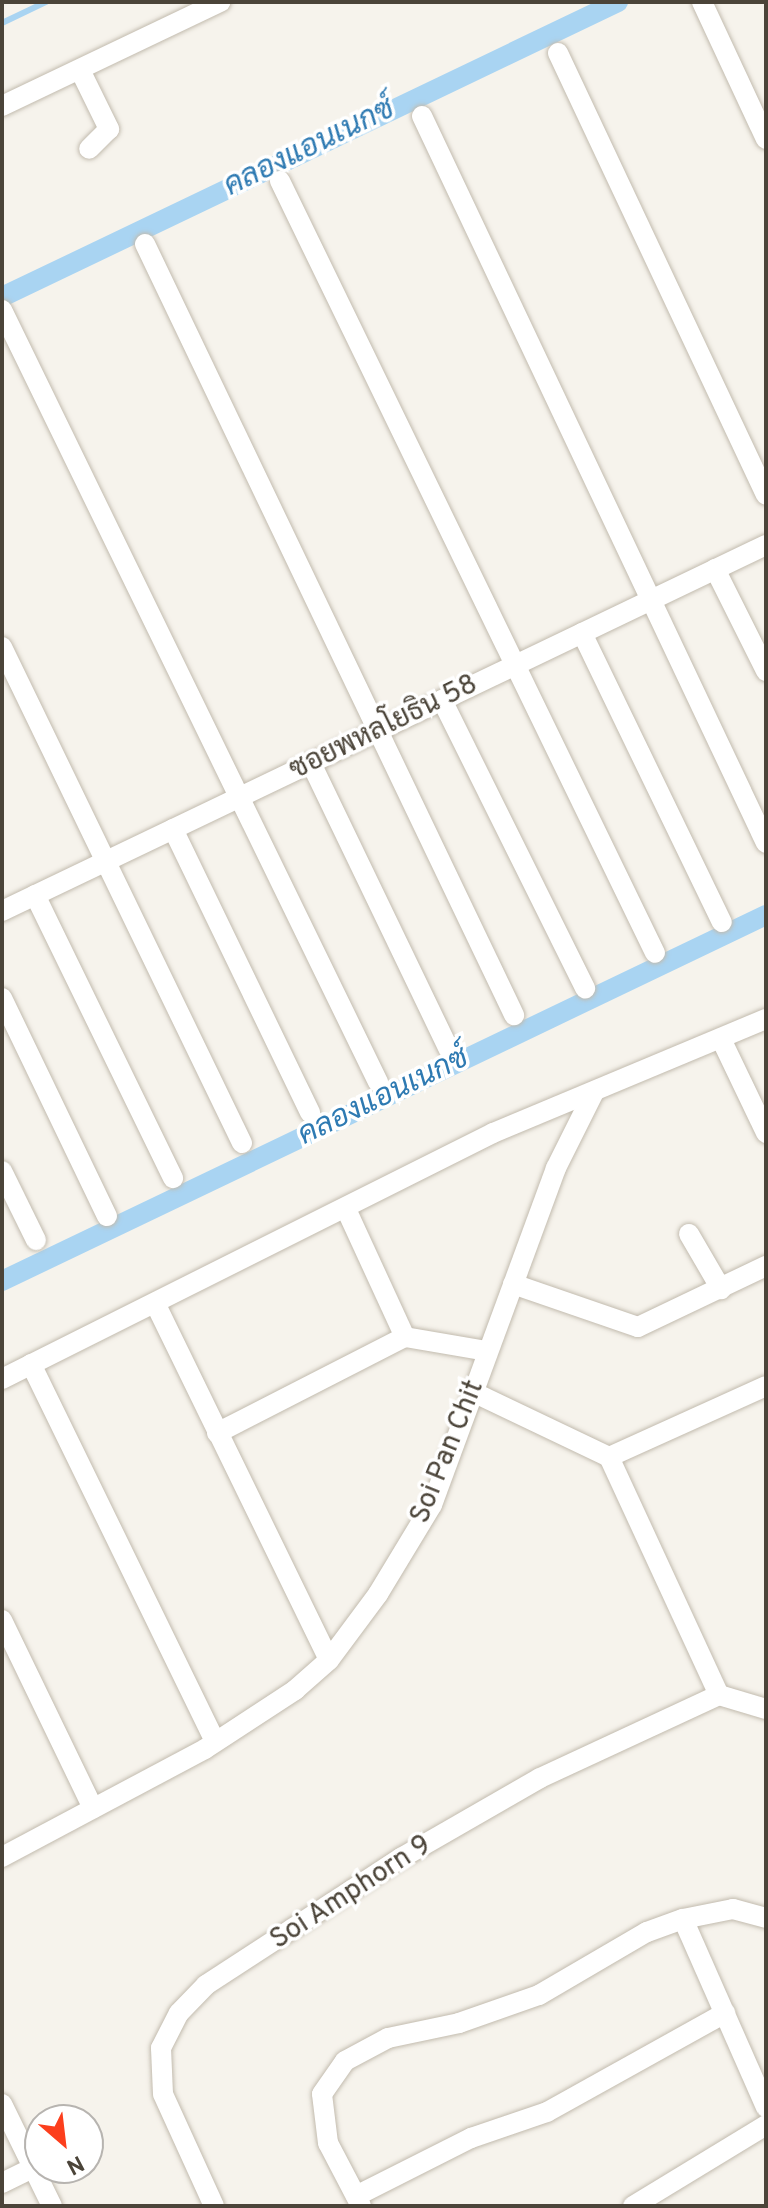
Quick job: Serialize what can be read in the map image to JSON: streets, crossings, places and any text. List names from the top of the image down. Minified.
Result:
{"streets":{"street":["ซอยพหลโยธิน 58","Soi Pan Chit","Soi Amphorn 9"]},"water":["คลองแอนเนกซ์"],"north":"bottom right"}
